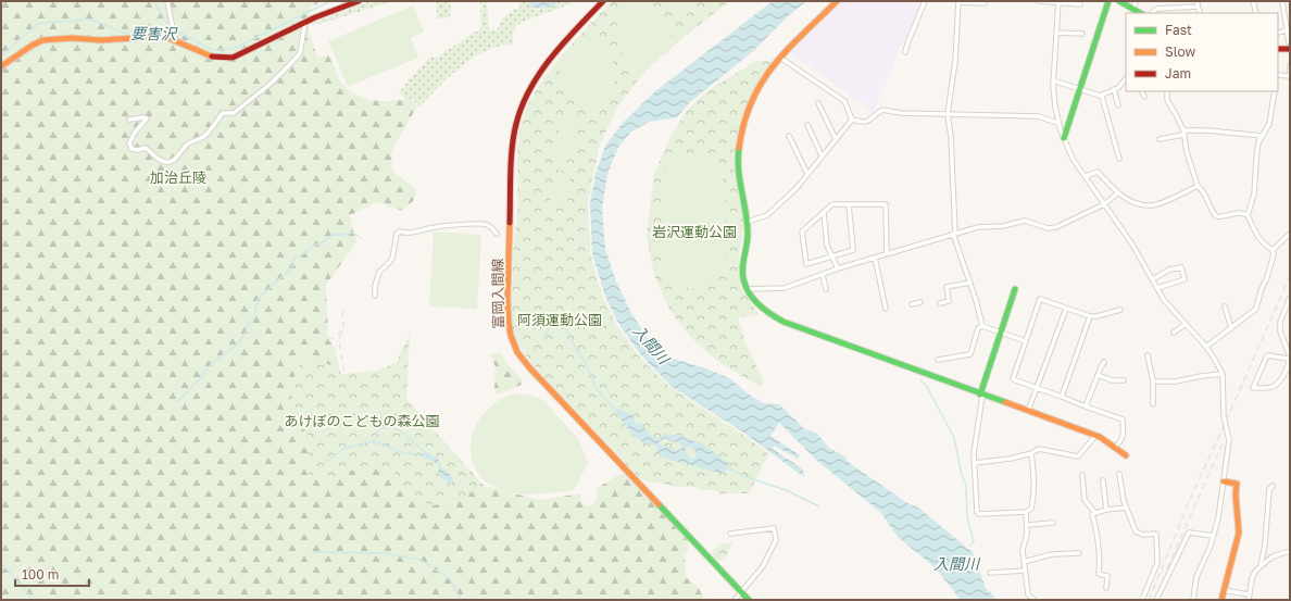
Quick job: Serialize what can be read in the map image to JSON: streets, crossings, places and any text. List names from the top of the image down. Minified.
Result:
{"streets":{"street":["富岡入間線"]},"water":["要害沢","入間川"],"parks":["加治丘陵","岩沢運動公園","阿須運動公園","あけぼのこどもの森公園"],"legend":["Fast","Slow","Jam"],"scale_bar":"100 m"}
